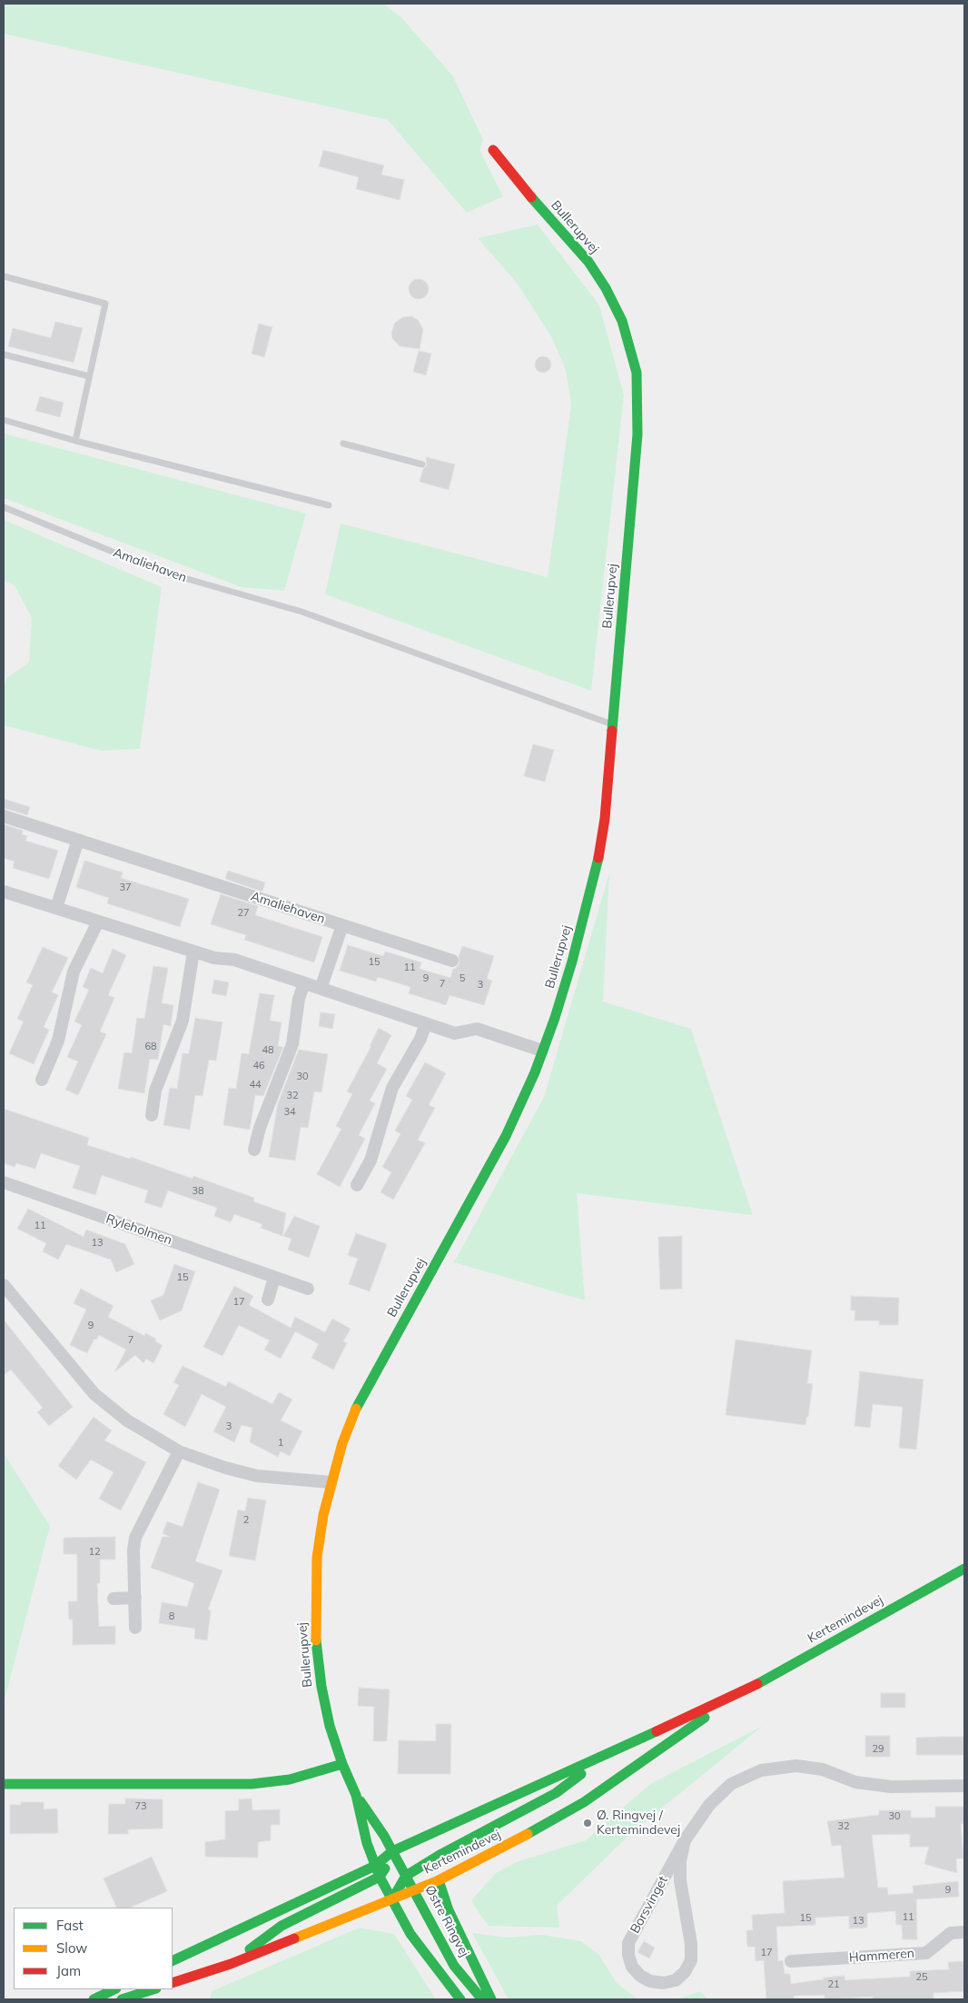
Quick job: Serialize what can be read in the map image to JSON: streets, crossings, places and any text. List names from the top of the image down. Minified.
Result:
{"streets":{"main road":["Bullerupvej","Kertemindevej","Østre Ringvej"],"street":["Amaliehaven","Ryleholmen","Borsvinget","Hammeren"]},"crossings":[["Bullerupvej","Amaliehaven"],["Bullerupvej","Kertemindevej"],["Bullerupvej","Østre Ringvej"],["Kertemindevej","Østre Ringvej"]],"places":["Ø. Ringvej / Kertemindevej"],"house_numbers":["37","27","15","11","9","5","7","3","68","48","46","30","44","32","34","38","11","13","15","17","9","7","3","1","2","12","8","29","73","30","32","9","11","15","13","17","25","21"],"legend":["Fast","Slow","Jam"]}
